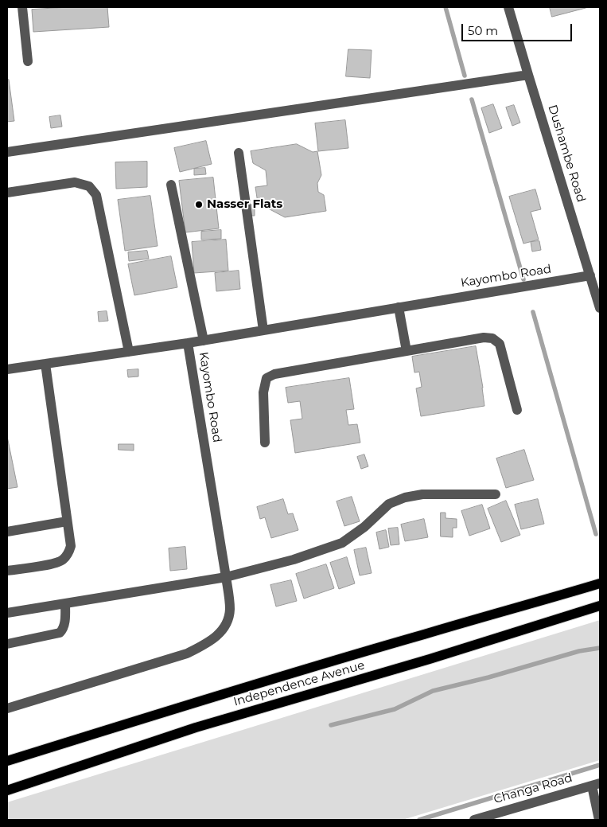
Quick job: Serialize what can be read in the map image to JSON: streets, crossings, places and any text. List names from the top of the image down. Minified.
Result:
{"streets":{"main road":["Independence Avenue"],"street":["Dushambe Road","Kayombo Road","Changa Road"]},"crossings":[["Dushambe Road","Kayombo Road"]],"places":["Nasser Flats"],"scale_bar":"50 m"}
